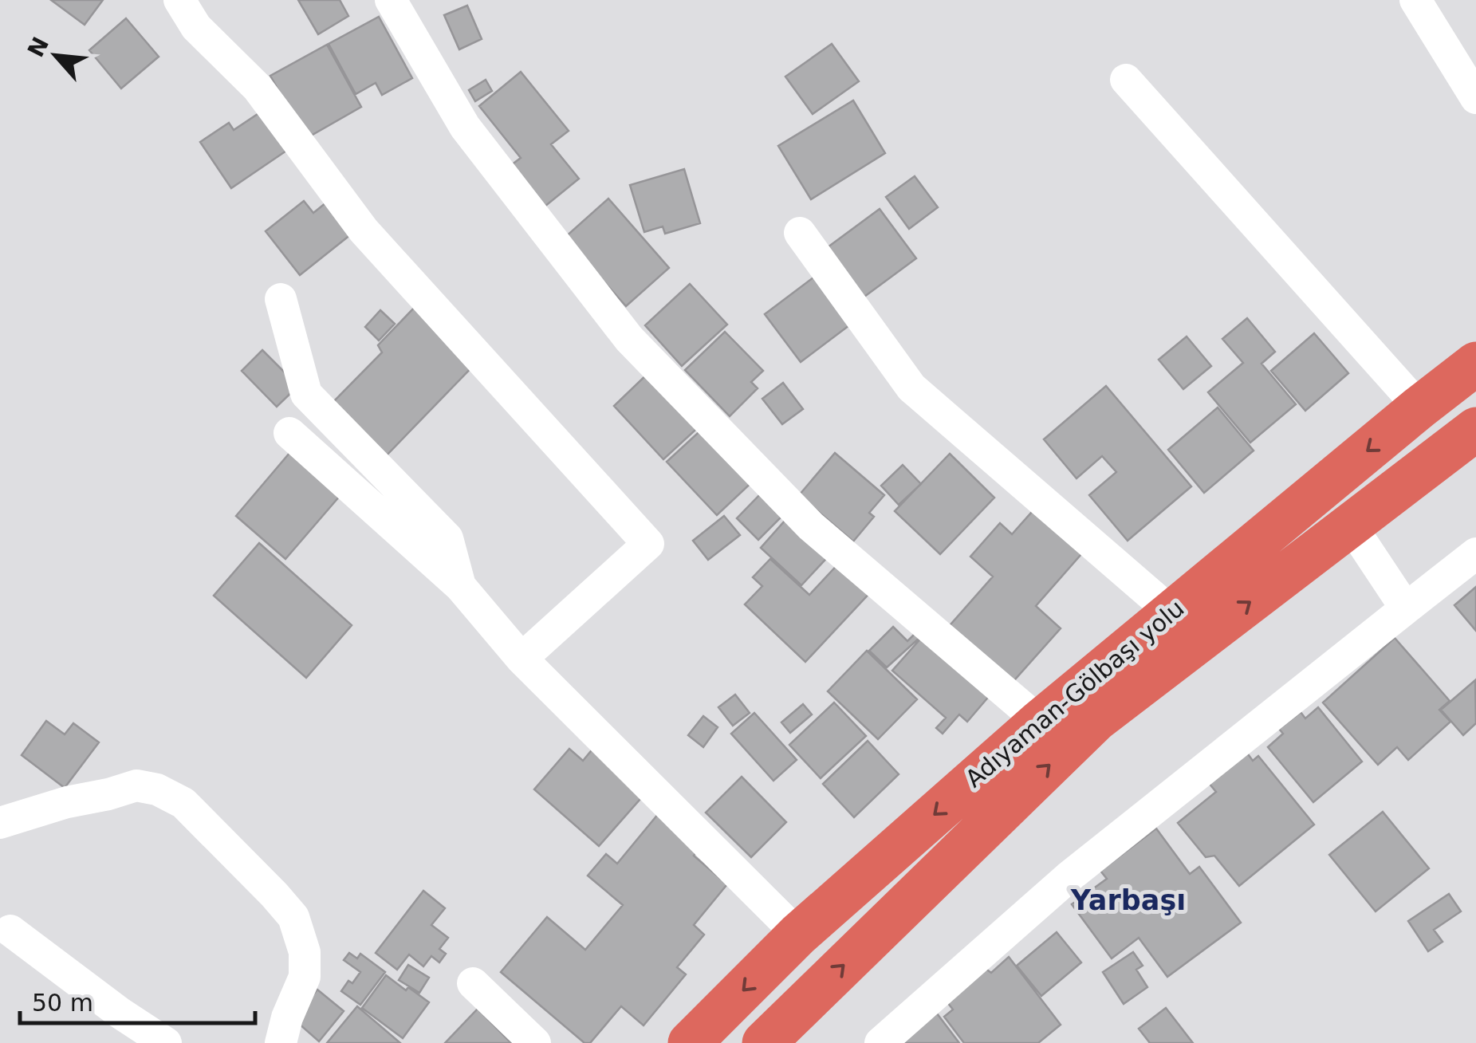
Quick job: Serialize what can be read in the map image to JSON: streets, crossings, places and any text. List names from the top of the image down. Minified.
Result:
{"streets":{"highway":["Adıyaman-Gölbaşı yolu"]},"districts":["Yarbaşı"],"scale_bar":"50 m","north":"top left"}
